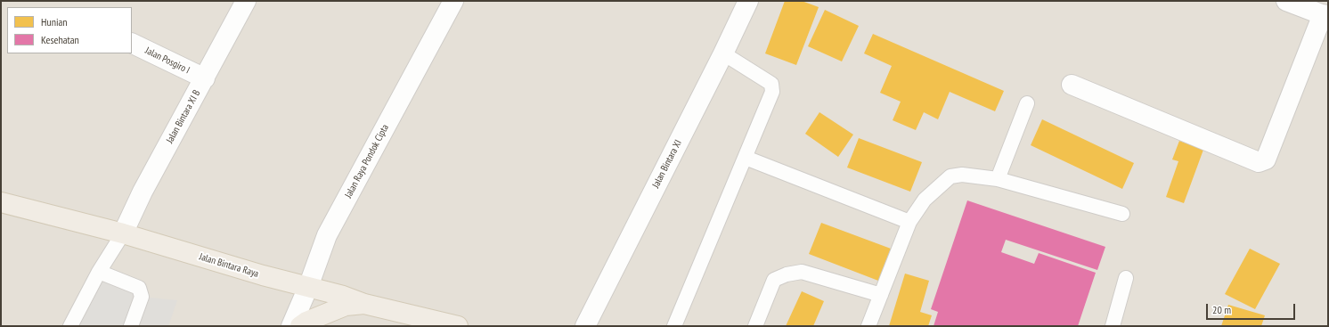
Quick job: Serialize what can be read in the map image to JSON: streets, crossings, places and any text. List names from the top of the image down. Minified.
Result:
{"streets":{"main road":["Jalan Bintara Raya"],"street":["Jalan Posgiro I","Jalan Bintara XI B","Jalan Raya Pondok Cipta","Jalan Bintara XI"]},"crossings":[["Jalan Posgiro I","Jalan Bintara XI B"],["Jalan Bintara XI B","Jalan Bintara Raya"],["Jalan Raya Pondok Cipta","Jalan Bintara Raya"]],"legend":["Hunian","Kesehatan"],"scale_bar":"20 m"}
